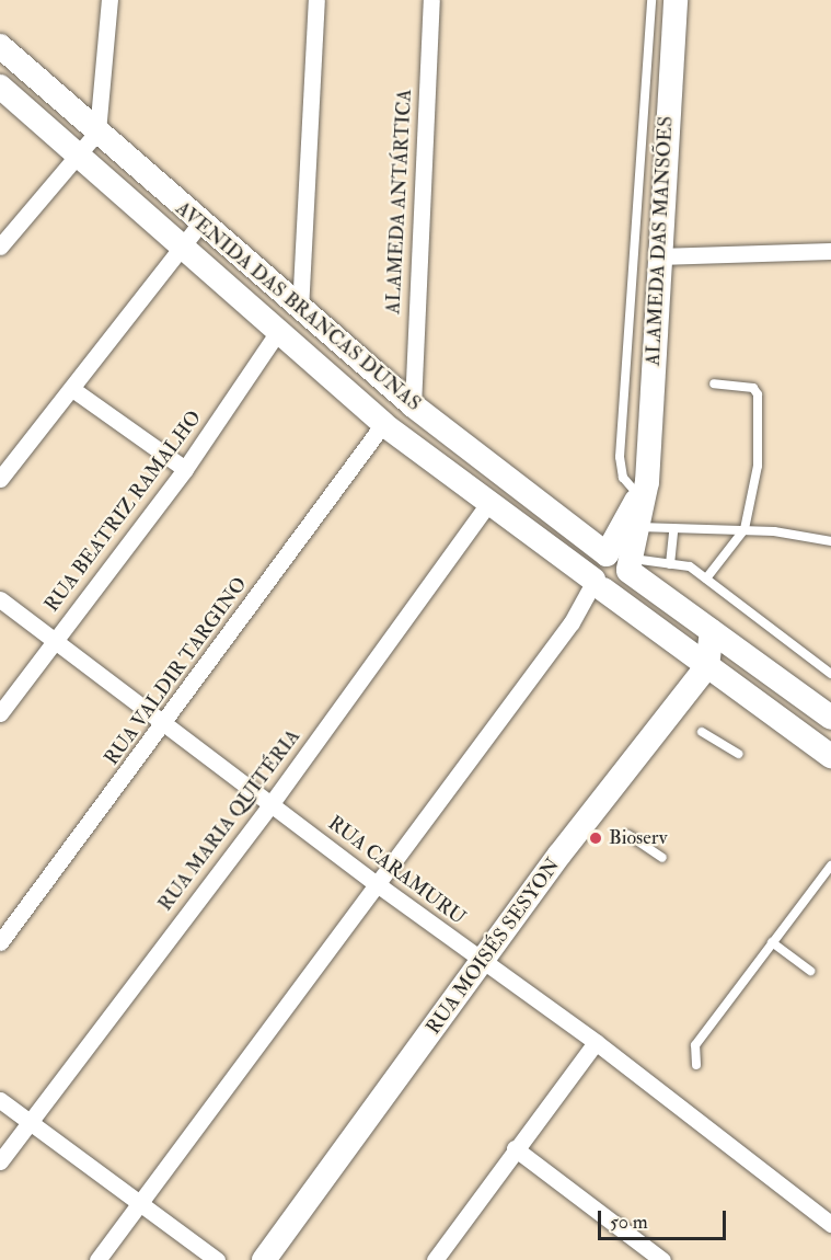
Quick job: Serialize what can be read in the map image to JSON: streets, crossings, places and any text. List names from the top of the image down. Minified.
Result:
{"streets":{"main road":["ALAMEDA DAS MANSÕES","AVENIDA DAS BRANCAS DUNAS","RUA MOISÉS SESYON"],"street":["ALAMEDA ANTÁRTICA","RUA BEATRIZ RAMALHO","RUA VALDIR TARGINO","RUA MARIA QUITÉRIA","RUA CARAMURU"]},"crossings":[["ALAMEDA ANTÁRTICA","AVENIDA DAS BRANCAS DUNAS"],["ALAMEDA DAS MANSÕES","AVENIDA DAS BRANCAS DUNAS"],["AVENIDA DAS BRANCAS DUNAS","RUA BEATRIZ RAMALHO"],["AVENIDA DAS BRANCAS DUNAS","RUA VALDIR TARGINO"],["AVENIDA DAS BRANCAS DUNAS","RUA MARIA QUITÉRIA"],["AVENIDA DAS BRANCAS DUNAS","RUA MOISÉS SESYON"],["RUA BEATRIZ RAMALHO","RUA CARAMURU"],["RUA VALDIR TARGINO","RUA CARAMURU"],["RUA MARIA QUITÉRIA","RUA CARAMURU"],["RUA CARAMURU","RUA MOISÉS SESYON"]],"places":["Bioserv"],"scale_bar":"50 m"}
